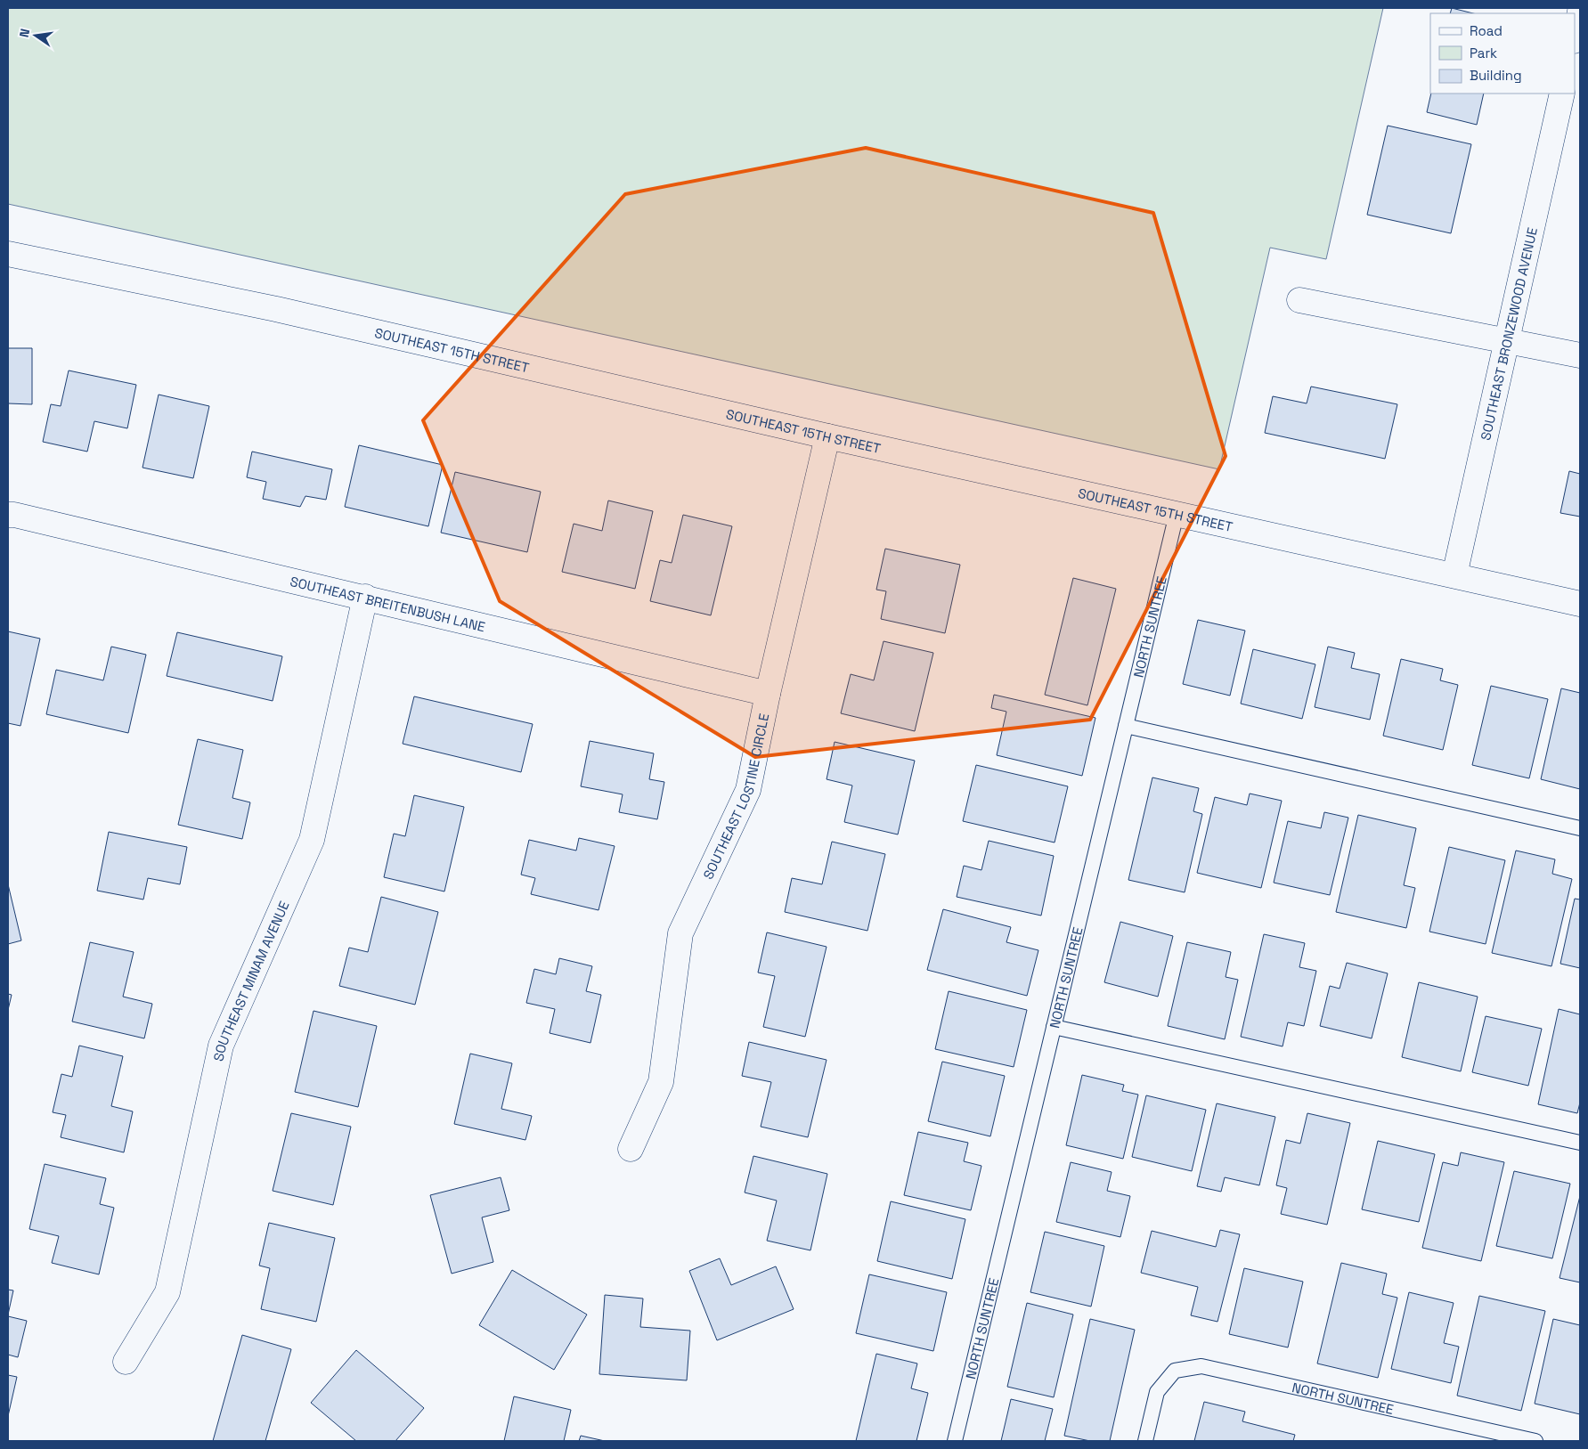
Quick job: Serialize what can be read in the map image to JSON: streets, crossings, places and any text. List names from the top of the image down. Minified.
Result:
{"streets":{"street":["SOUTHEAST BRONZEWOOD AVENUE","SOUTHEAST 15TH STREET","SOUTHEAST BREITENBUSH LANE","SOUTHEAST LOSTINE CIRCLE","SOUTHEAST MINAM AVENUE"],"lane":["NORTH SUNTREE"]},"crossings":[["SOUTHEAST BRONZEWOOD AVENUE","SOUTHEAST 15TH STREET"],["SOUTHEAST 15TH STREET","NORTH SUNTREE"],["SOUTHEAST 15TH STREET","SOUTHEAST LOSTINE CIRCLE"],["SOUTHEAST BREITENBUSH LANE","SOUTHEAST LOSTINE CIRCLE"],["SOUTHEAST BREITENBUSH LANE","SOUTHEAST MINAM AVENUE"]],"legend":["Road","Park","Building"],"north":"left"}
